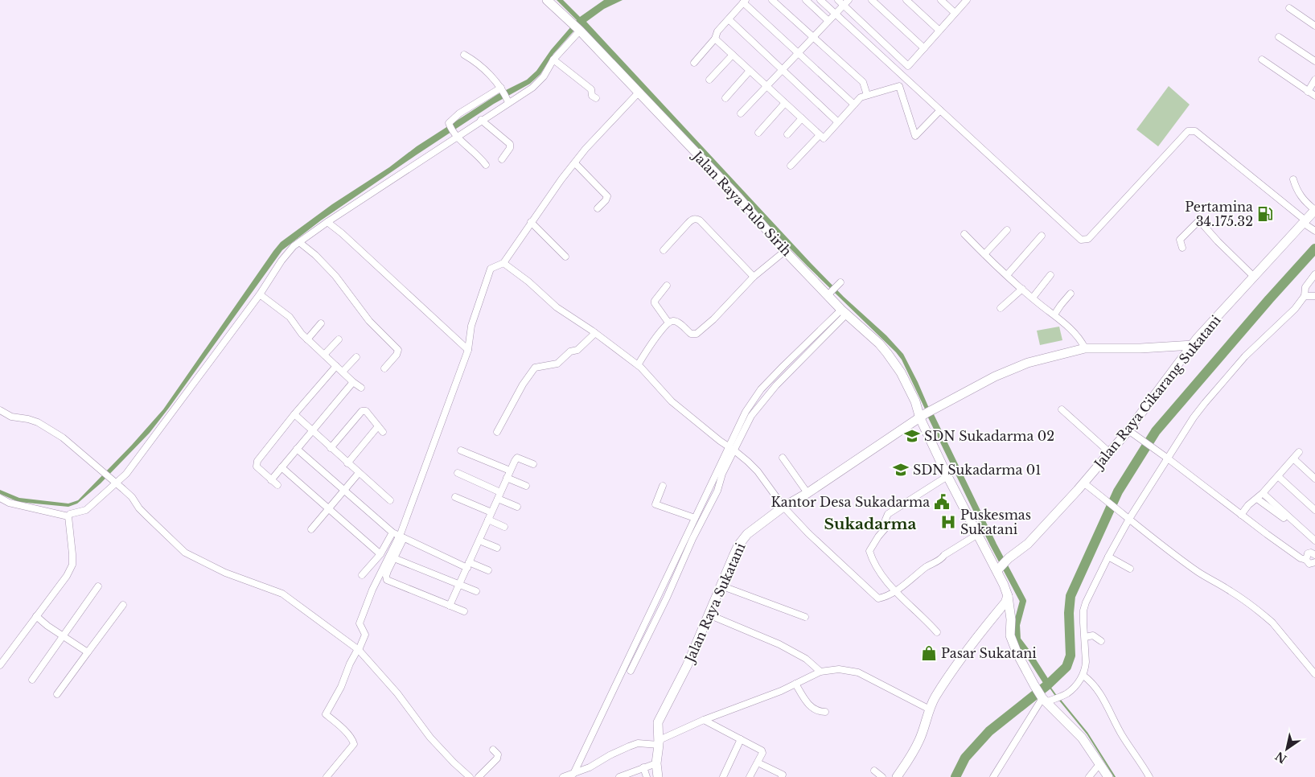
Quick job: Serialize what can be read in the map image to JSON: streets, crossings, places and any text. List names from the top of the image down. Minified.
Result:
{"streets":{"street":["Jalan Raya Pulo Sirih","Jalan Raya Cikarang Sukatani","Jalan Raya Sukatani"]},"crossings":[["Jalan Raya Pulo Sirih","Jalan Raya Sukatani"],["Jalan Raya Cikarang Sukatani","Jalan Raya Sukatani"]],"districts":["Sukadarma"],"places":{"fuel station":["Pertamina 34.175.32"],"school or university":["SDN Sukadarma 02","SDN Sukadarma 01"],"public building":["Kantor Desa Sukadarma"],"hospital":["Puskesmas Sukatani"],"shop":["Pasar Sukatani"]},"north":"bottom left"}
